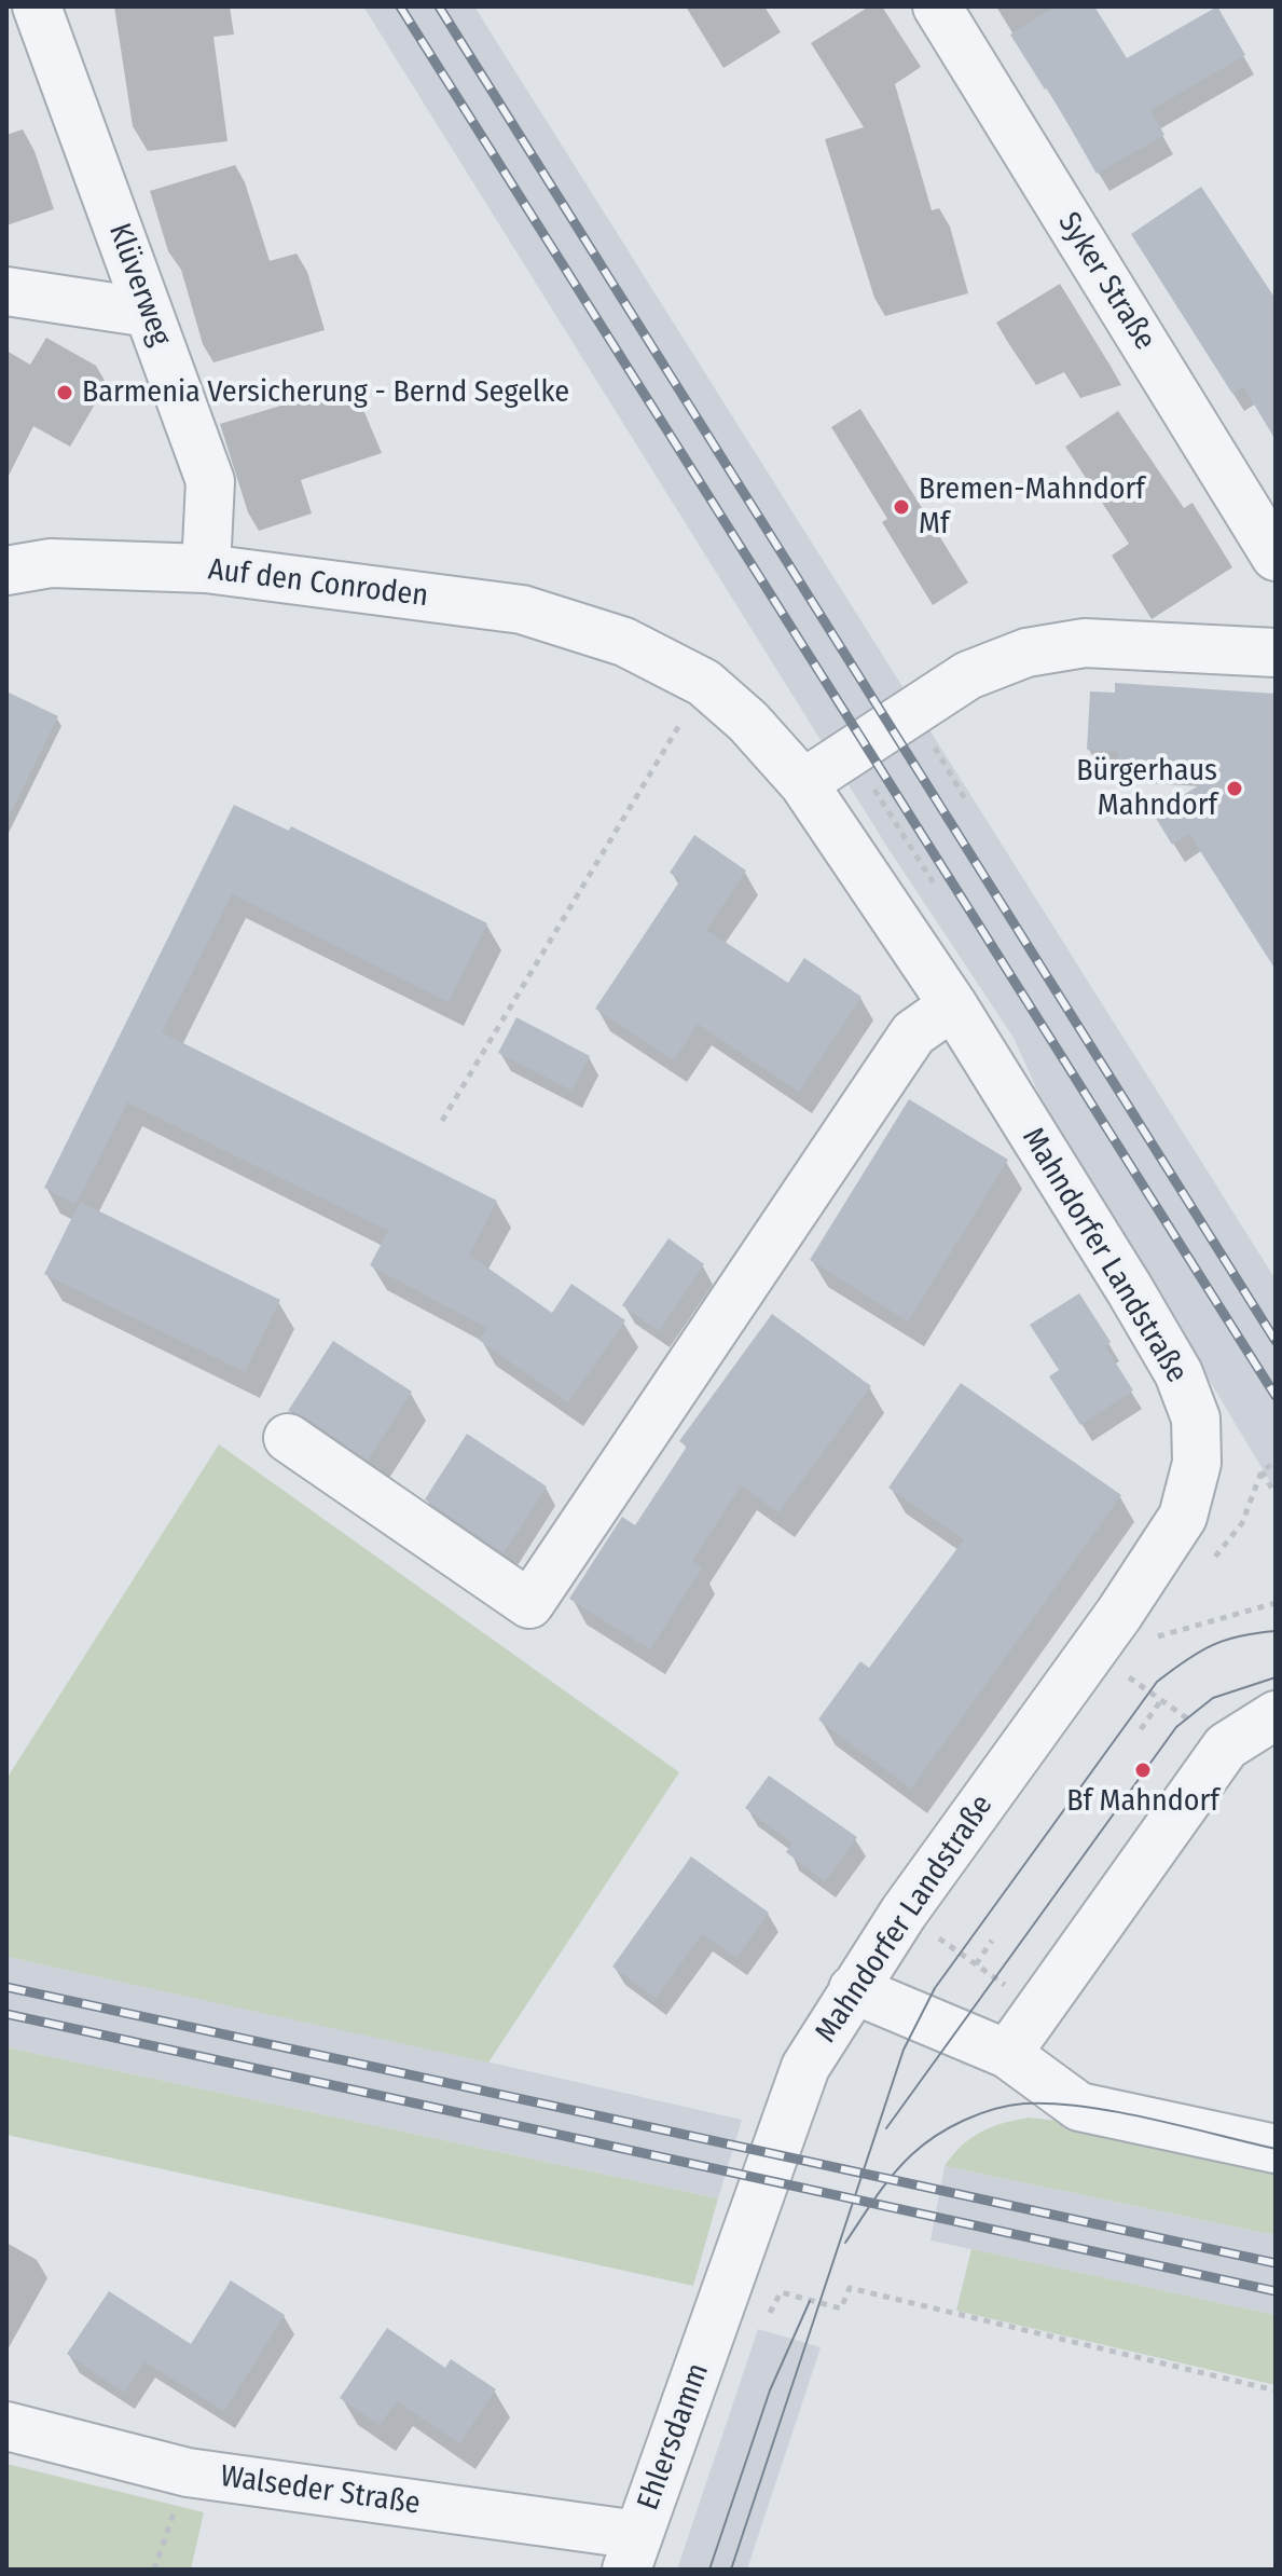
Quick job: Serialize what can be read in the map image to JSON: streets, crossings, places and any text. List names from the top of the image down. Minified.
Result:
{"streets":{"street":["Syker Straße","Klüverweg","Auf den Conroden","Mahndorfer Landstraße","Ehlersdamm","Walseder Straße"]},"crossings":[["Klüverweg","Auf den Conroden"],["Auf den Conroden","Mahndorfer Landstraße"],["Mahndorfer Landstraße","Ehlersdamm"],["Ehlersdamm","Walseder Straße"]],"places":["Barmenia Versicherung - Bernd Segelke","Bremen-Mahndorf Mf","Bürgerhaus Mahndorf","Bf Mahndorf"]}
